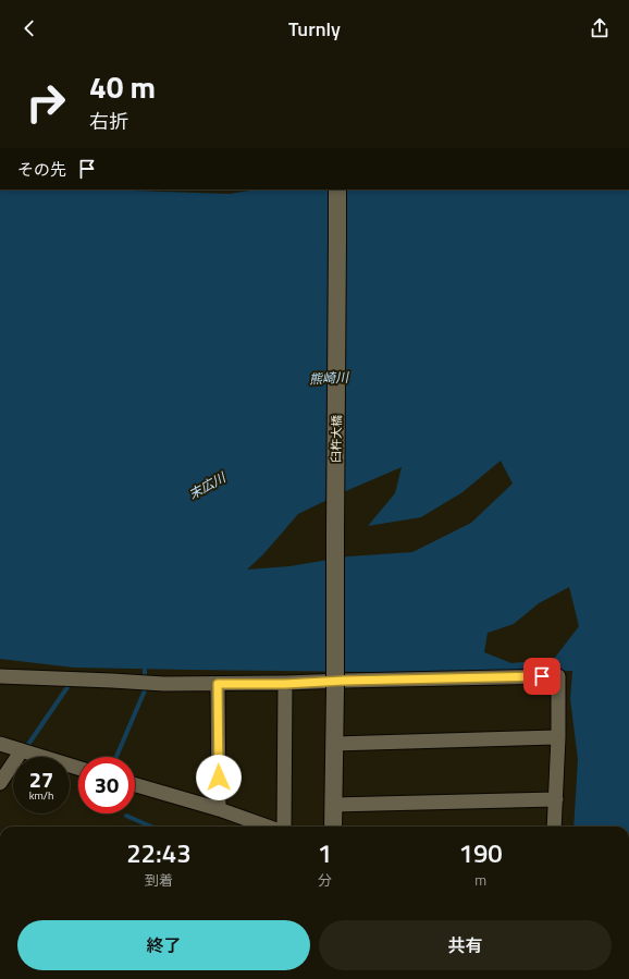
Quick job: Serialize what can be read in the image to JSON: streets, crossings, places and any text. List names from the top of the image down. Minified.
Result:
{"streets":{"street":["臼杵大橋"]},"water":["熊崎川","末広川"],"page":{"header":"Turnly","turn":["40 m","右折"],"then":"その先","speed":"27 km/h","limit":"30","eta":["22:43","到着","1","分","190","m"],"buttons":["終了","共有"]}}
